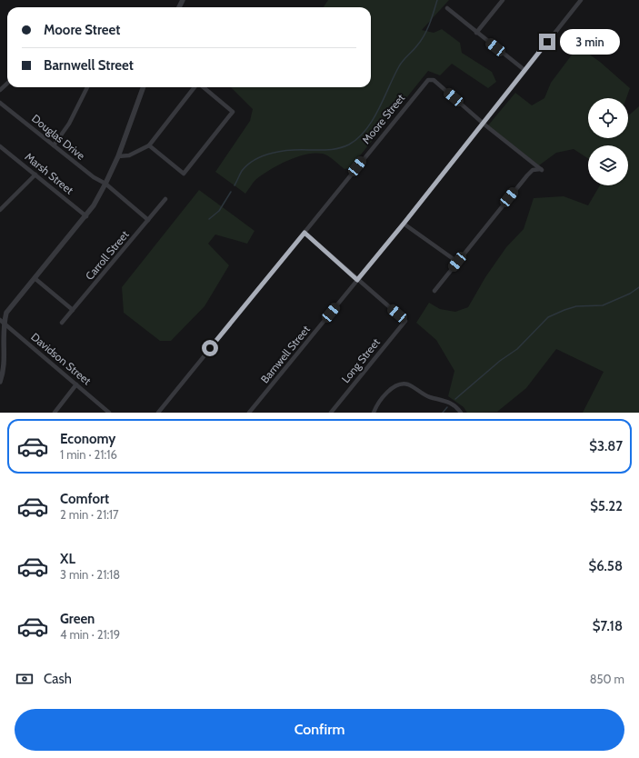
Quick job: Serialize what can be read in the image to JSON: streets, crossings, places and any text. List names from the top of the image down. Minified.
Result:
{"streets":{"street":["Moore Street","Douglas Drive","Marsh Street","Carroll Street","Barnwell Street","Davidson Street","Long Street"]},"crossings":[["Moore Street","Barnwell Street"],["Douglas Drive","Carroll Street"],["Barnwell Street","Long Street"]],"page":{"banner":["Moore Street","Barnwell Street"],"bubble":"3 min","list":[{"name":"Economy","note":"1 min · 21:16","value":"$3.87"},{"name":"Comfort","note":"2 min · 21:17","value":"$5.22"},{"name":"XL","note":"3 min · 21:18","value":"$6.58"},{"name":"Green","note":"4 min · 21:19","value":"$7.18"}],"pay":["Cash","850 m"],"buttons":"Confirm"}}
